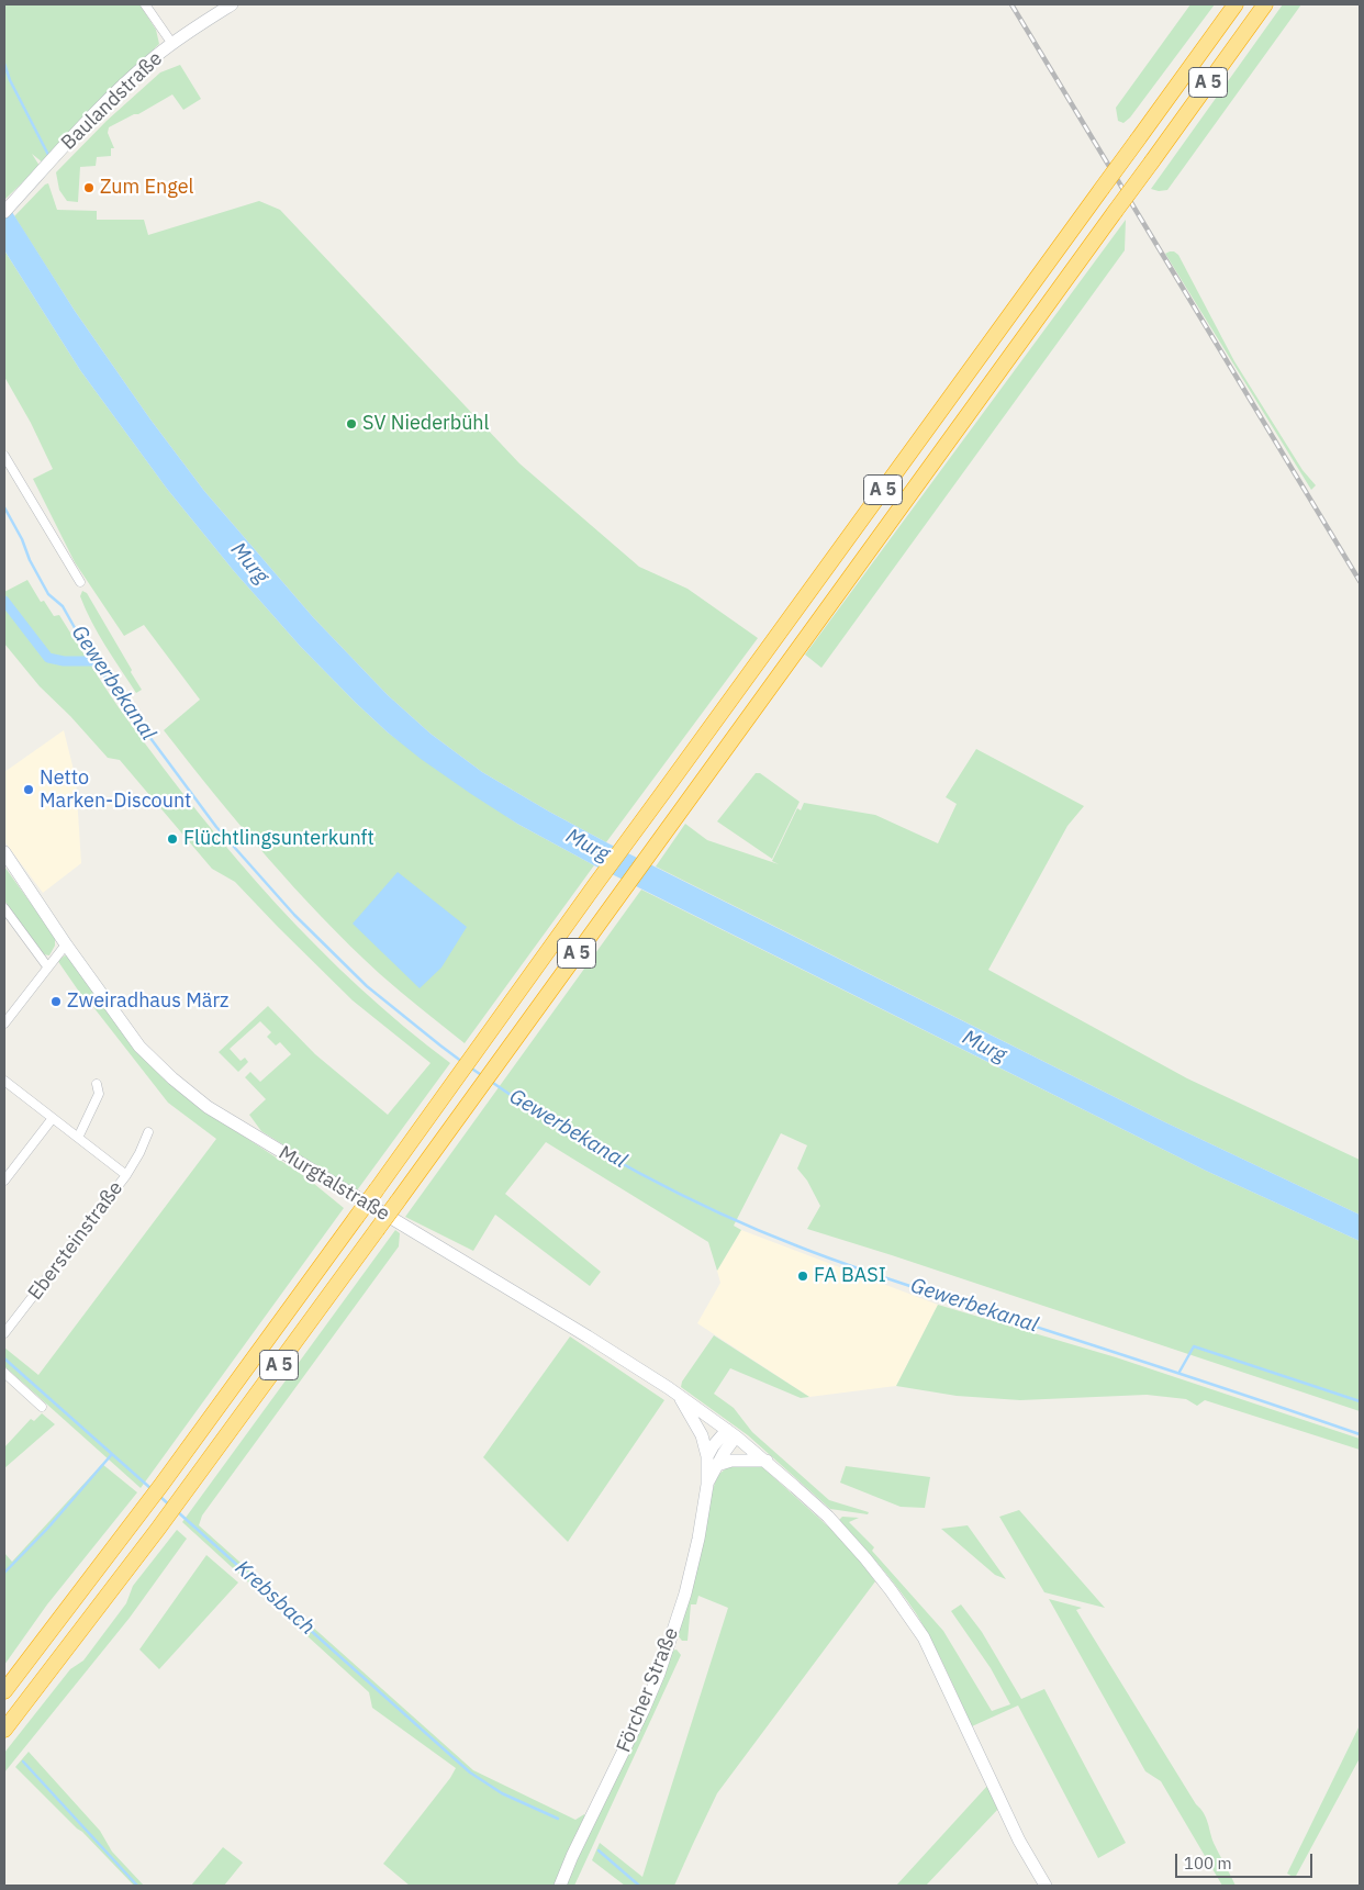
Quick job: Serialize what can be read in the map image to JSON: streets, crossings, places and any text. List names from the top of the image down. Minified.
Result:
{"streets":{"highway":["A 5"],"main road":["Baulandstraße","Murgtalstraße","Förcher Straße"],"street":["Ebersteinstraße"]},"crossings":[["Murgtalstraße","Förcher Straße"]],"water":["Murg","Gewerbekanal","Krebsbach"],"places":["Zum Engel","SV Niederbühl","Netto Marken-Discount","Flüchtlingsunterkunft","Zweiradhaus März","FA BASI"],"scale_bar":"100 m"}
